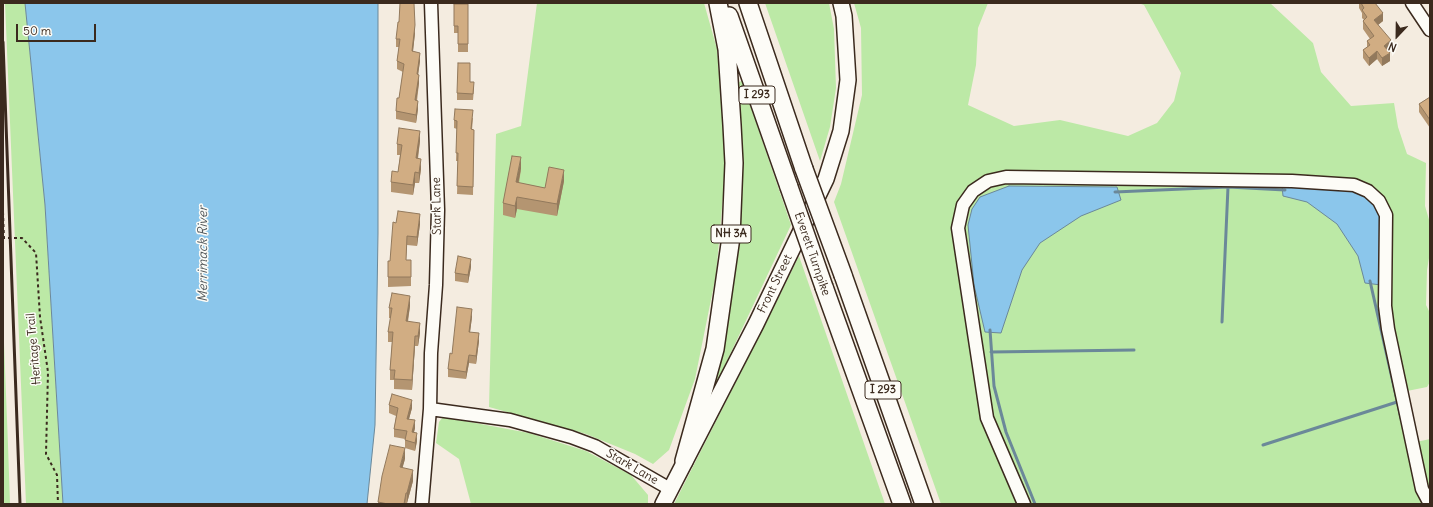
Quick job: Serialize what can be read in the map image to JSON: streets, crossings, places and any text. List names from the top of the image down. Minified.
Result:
{"streets":{"highway":["I 293","NH 3A","Everett Turnpike"],"main road":["Front Street"],"street":["Stark Lane"],"path":["Heritage Trail"]},"crossings":[["Stark Lane","Front Street"],["NH 3A","Front Street"]],"water":["Merrimack River"],"scale_bar":"50 m","north":"bottom"}
